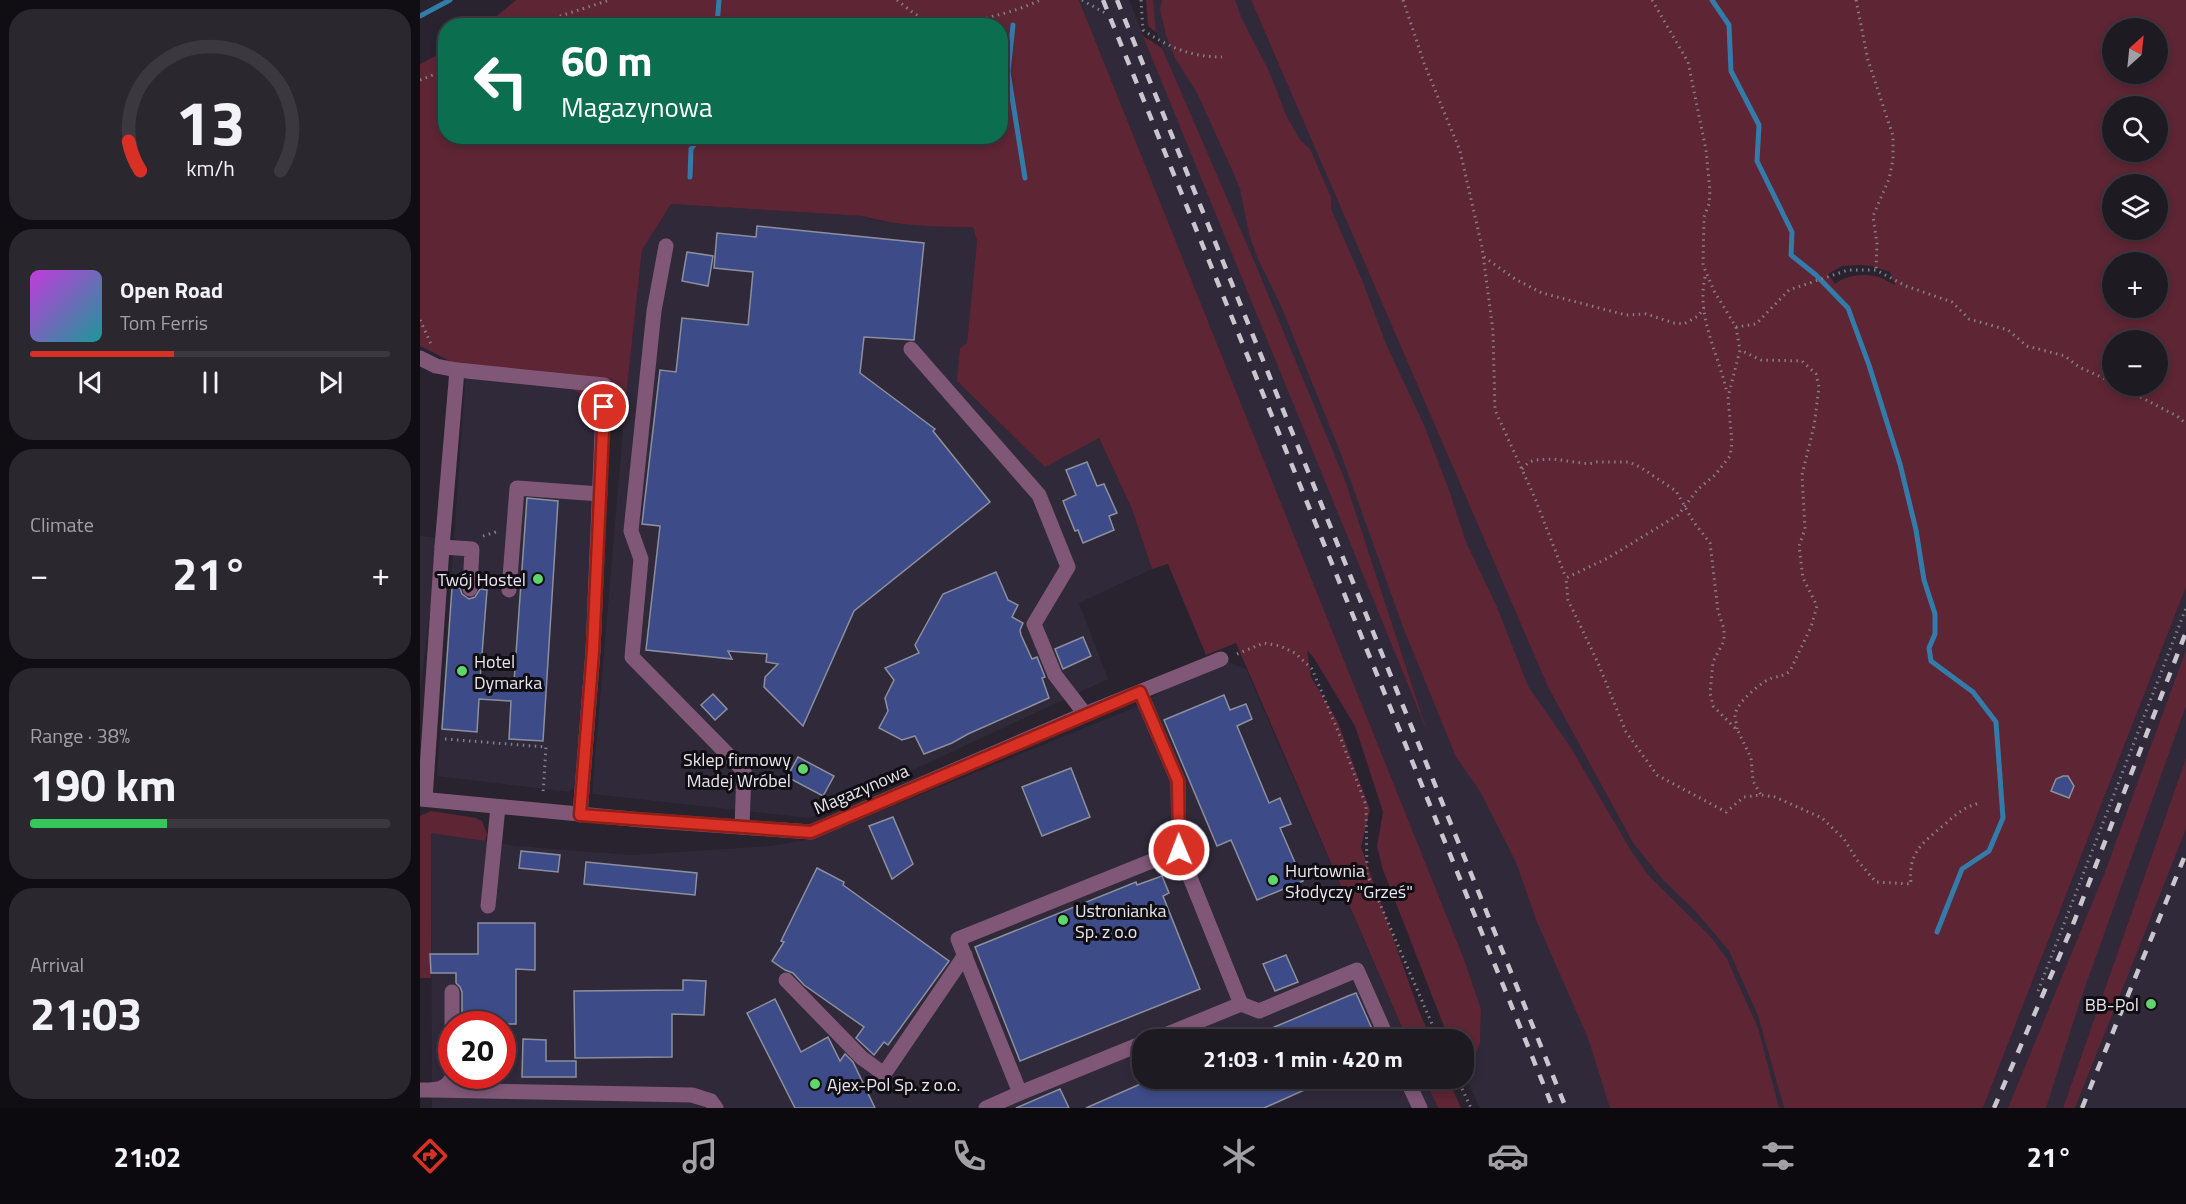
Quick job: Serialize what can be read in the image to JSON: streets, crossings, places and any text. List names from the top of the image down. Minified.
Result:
{"streets":{"lane":["Magazynowa"]},"places":["Twój Hostel","Hotel Dymarka","Sklep firmowy Madej Wróbel","Hurtownia Słodyczy \"Grześ\"","Ustronianka Sp. z o.o","BB-Pol","Ajex-Pol Sp. z o.o."],"north":"top right","page":{"map_buttons":["+","−"],"turn":["60 m","Magazynowa"],"song":["Open Road","Tom Ferris"],"tile":["Climate",["Range · 38%","190 km"],["Arrival","21:03"]],"heat":["−","21°","+"],"limit":"20","trip":"21:03 · 1 min · 420 m","tabs":["21:02","21°"],"gauge":["13","km/h"]}}
